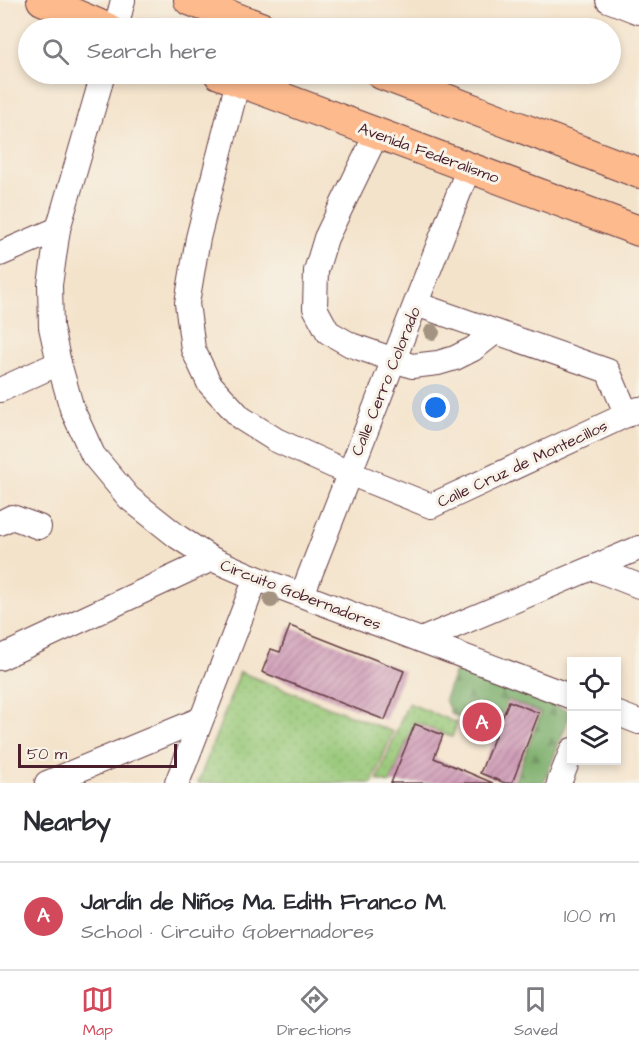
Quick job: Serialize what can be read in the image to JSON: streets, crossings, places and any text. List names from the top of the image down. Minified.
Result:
{"streets":{"main road":["Avenida Federalismo"],"street":["Calle Cerro Colorado","Calle Cruz de Montecillos","Circuito Gobernadores"]},"crossings":[["Avenida Federalismo","Calle Cerro Colorado"],["Calle Cerro Colorado","Calle Cruz de Montecillos"],["Calle Cerro Colorado","Circuito Gobernadores"]],"scale_bar":"50 m","page":{"search":"Search here","pins":"A","scale":"50 m","heading":"Nearby","list":[{"mark":"A","name":"Jardín de Niños Ma. Edith Franco M.","note":"School · Circuito Gobernadores","value":"100 m"}],"nav":["Map","Directions","Saved"]}}
